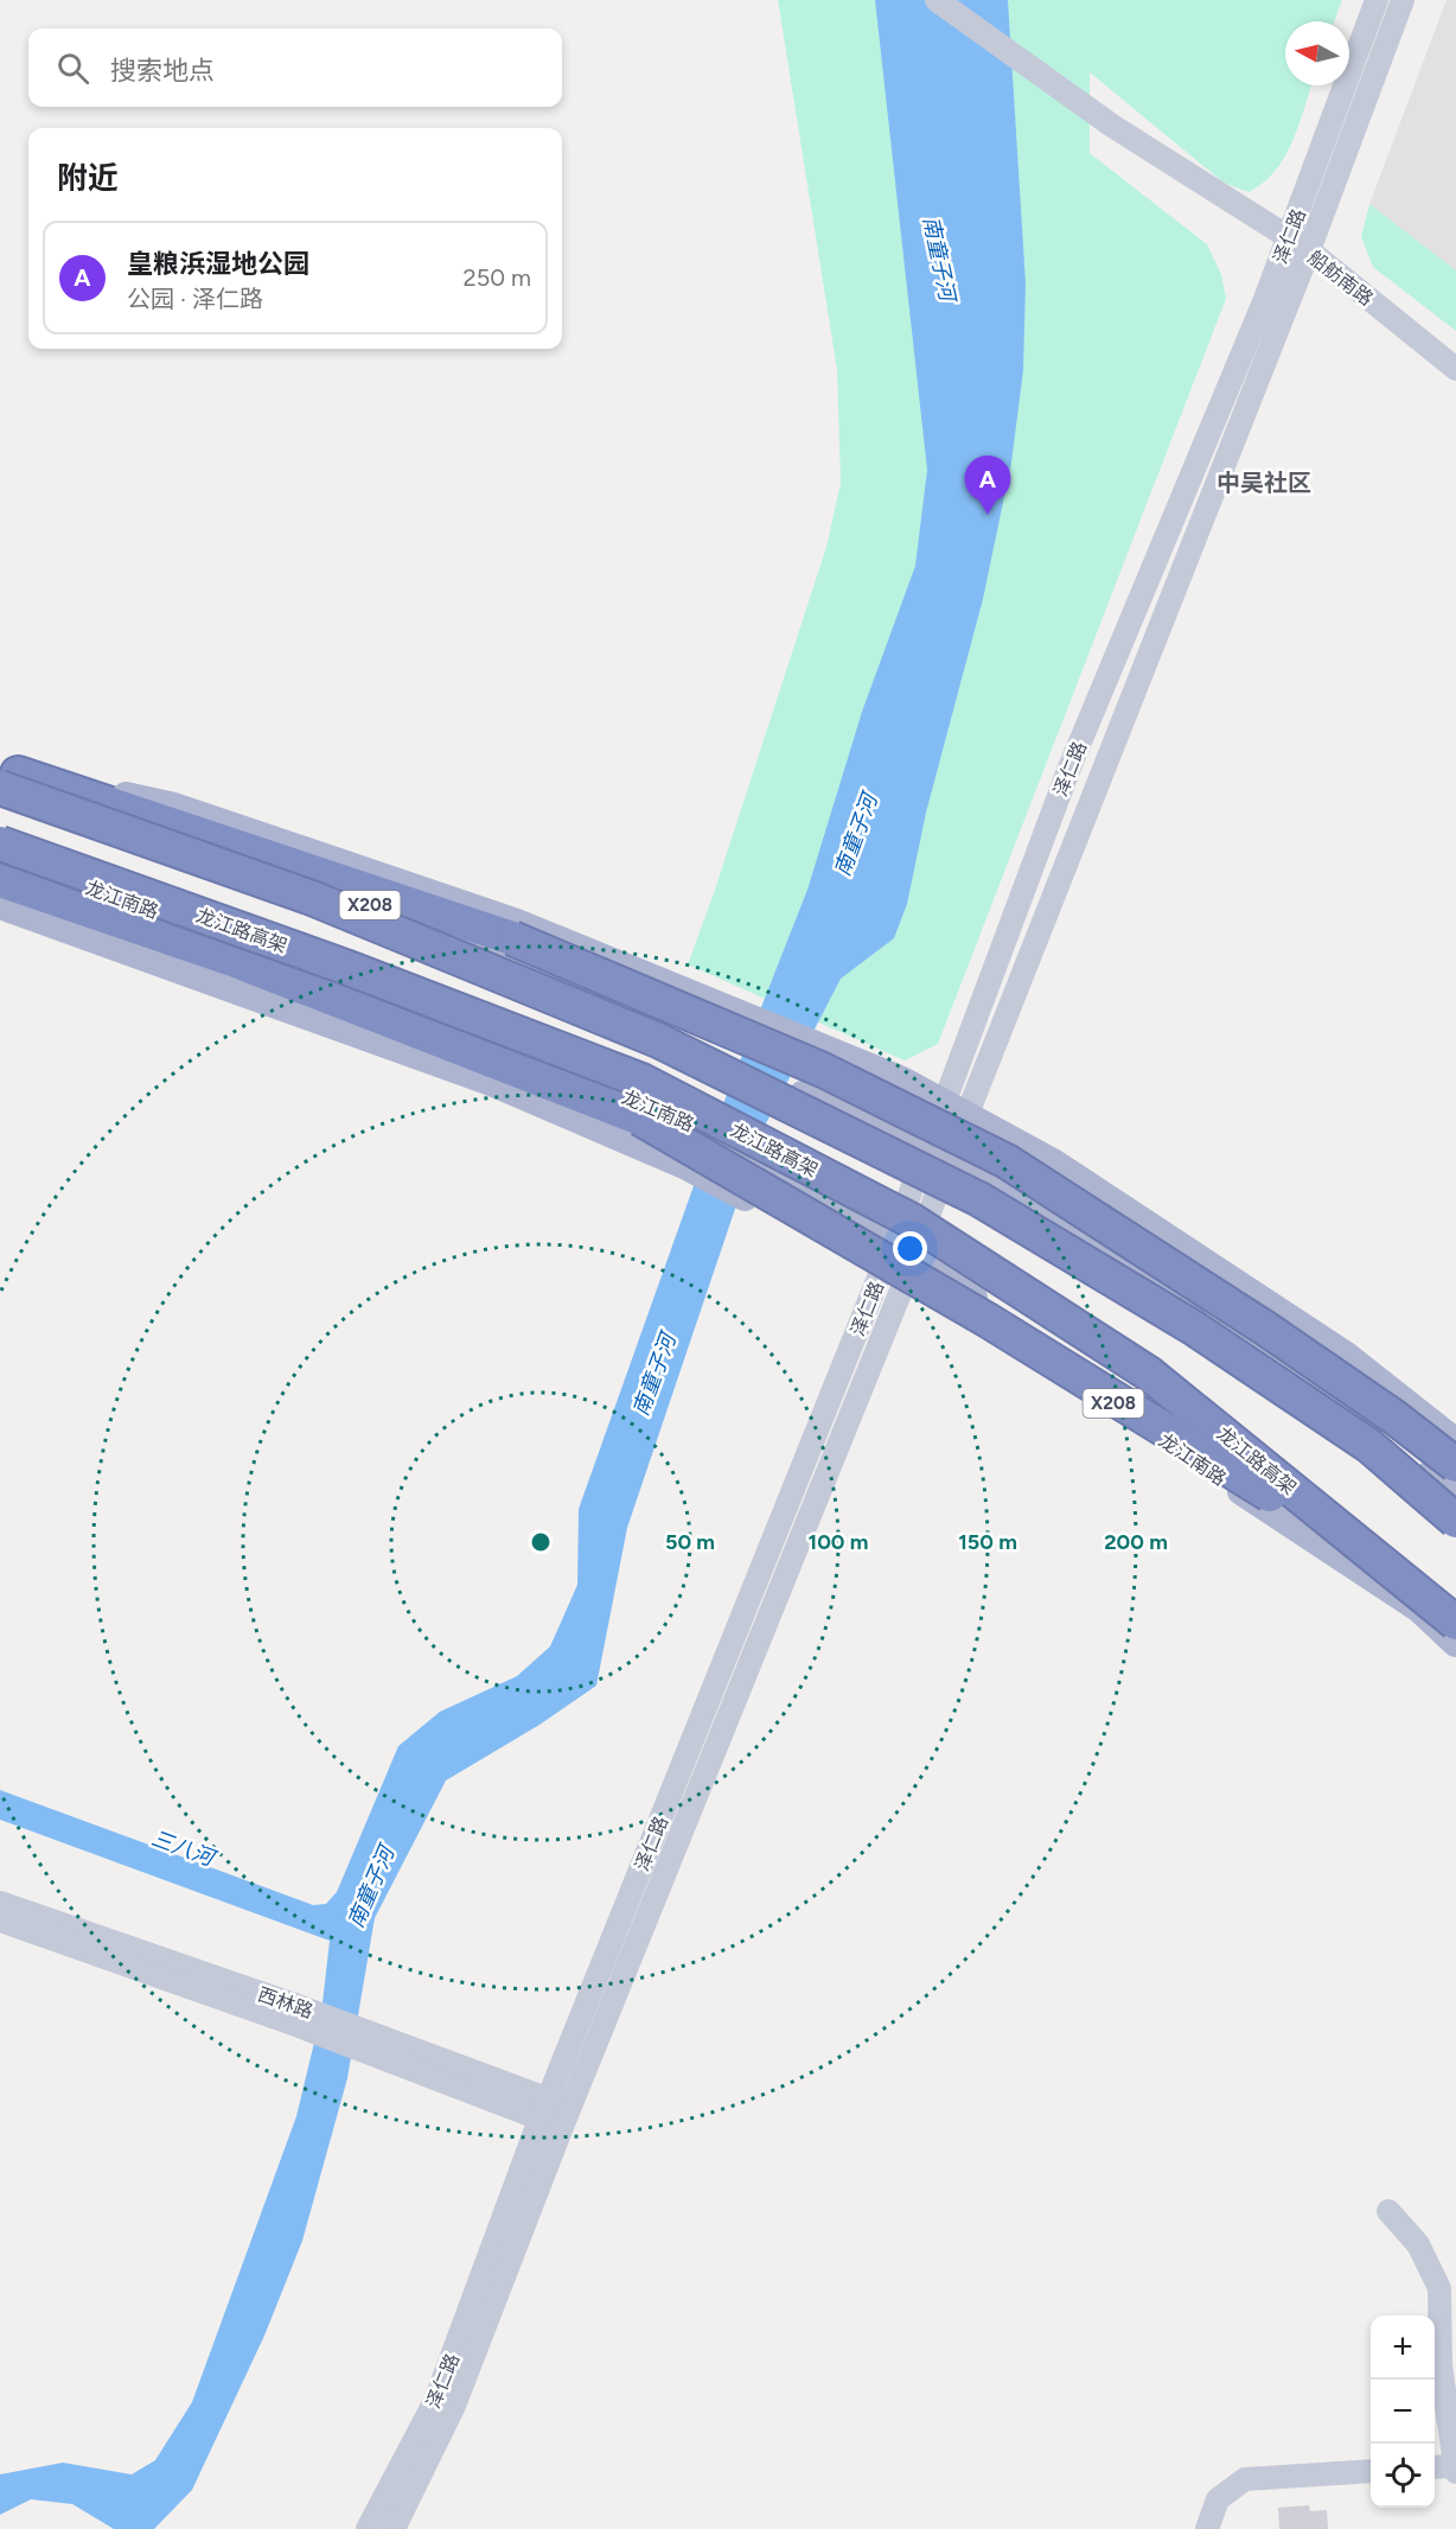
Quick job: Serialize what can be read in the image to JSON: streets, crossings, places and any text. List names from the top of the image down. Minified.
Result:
{"streets":{"highway":["龙江路高架"],"main road":["龙江南路","X208"],"street":["泽仁路","船舫南路","西林路"]},"crossings":[["泽仁路","船舫南路"],["泽仁路","龙江南路"],["泽仁路","X208"],["泽仁路","西林路"]],"districts":["中吴社区"],"water":["南童子河","三八河"],"north":"left","page":{"search":"搜索地点","heading":"附近","list":[{"mark":"A","name":"皇粮浜湿地公园","note":"公园 · 泽仁路","value":"250 m"}],"pins":"A","map_buttons":["+","−"]},"rings":["50 m","100 m","150 m","200 m"]}
